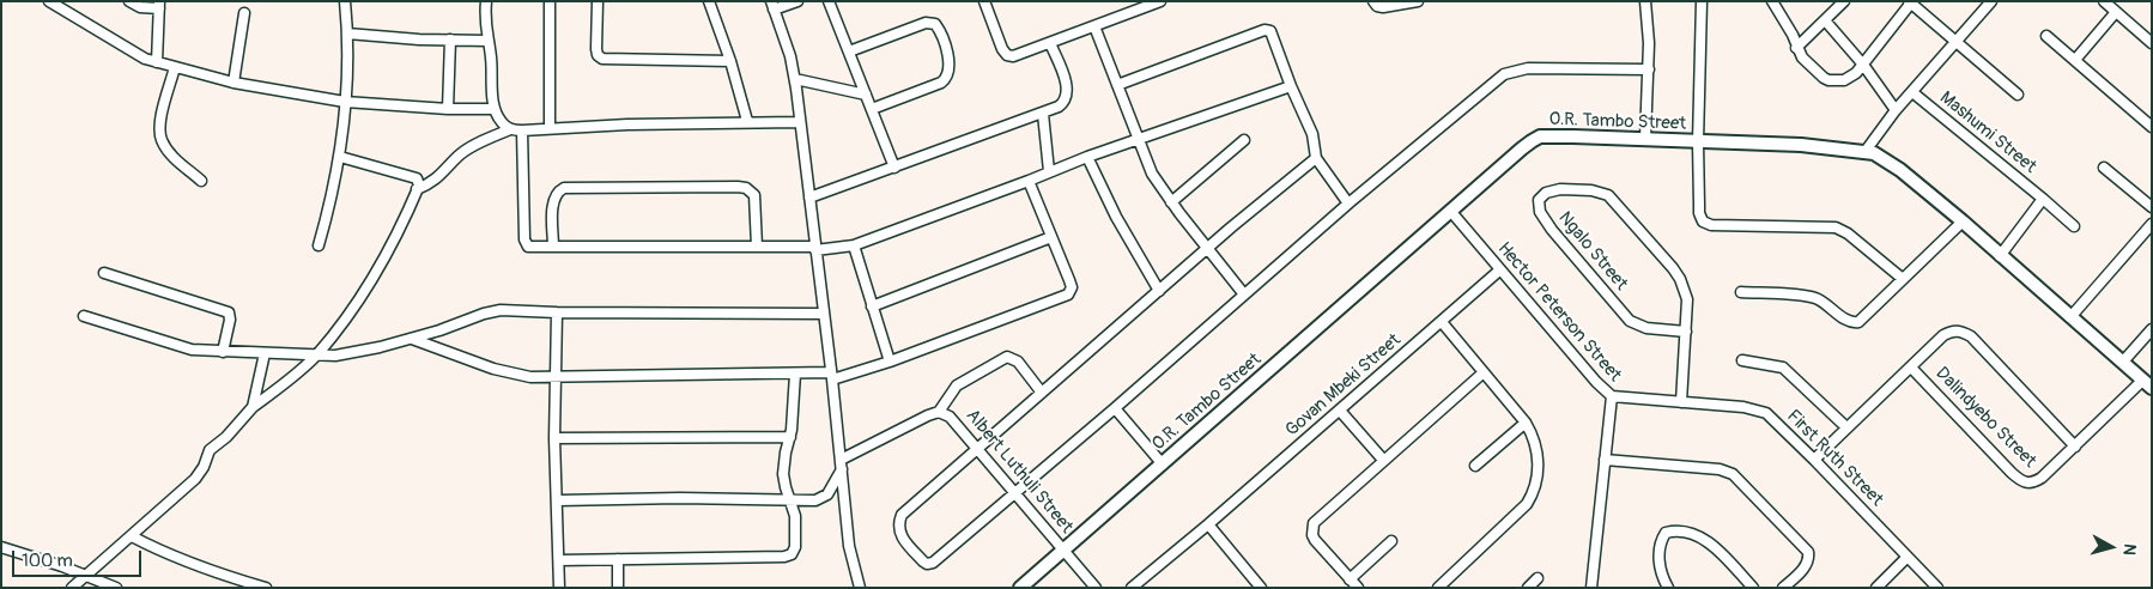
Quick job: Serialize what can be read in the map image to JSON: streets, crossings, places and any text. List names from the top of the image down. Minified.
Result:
{"streets":{"street":["O.R. Tambo Street","Mashumi Street","Ngalo Street","Hector Peterson Street","Govan Mbeki Street","Dalindyebo Street","First Ruth Street","Albert Luthuli Street"]},"crossings":[["O.R. Tambo Street","Mashumi Street"],["O.R. Tambo Street","Hector Peterson Street"],["O.R. Tambo Street","Dalindyebo Street"],["O.R. Tambo Street","Albert Luthuli Street"],["Ngalo Street","First Ruth Street"],["Hector Peterson Street","Govan Mbeki Street"],["Hector Peterson Street","First Ruth Street"]],"scale_bar":"100 m","north":"right"}
